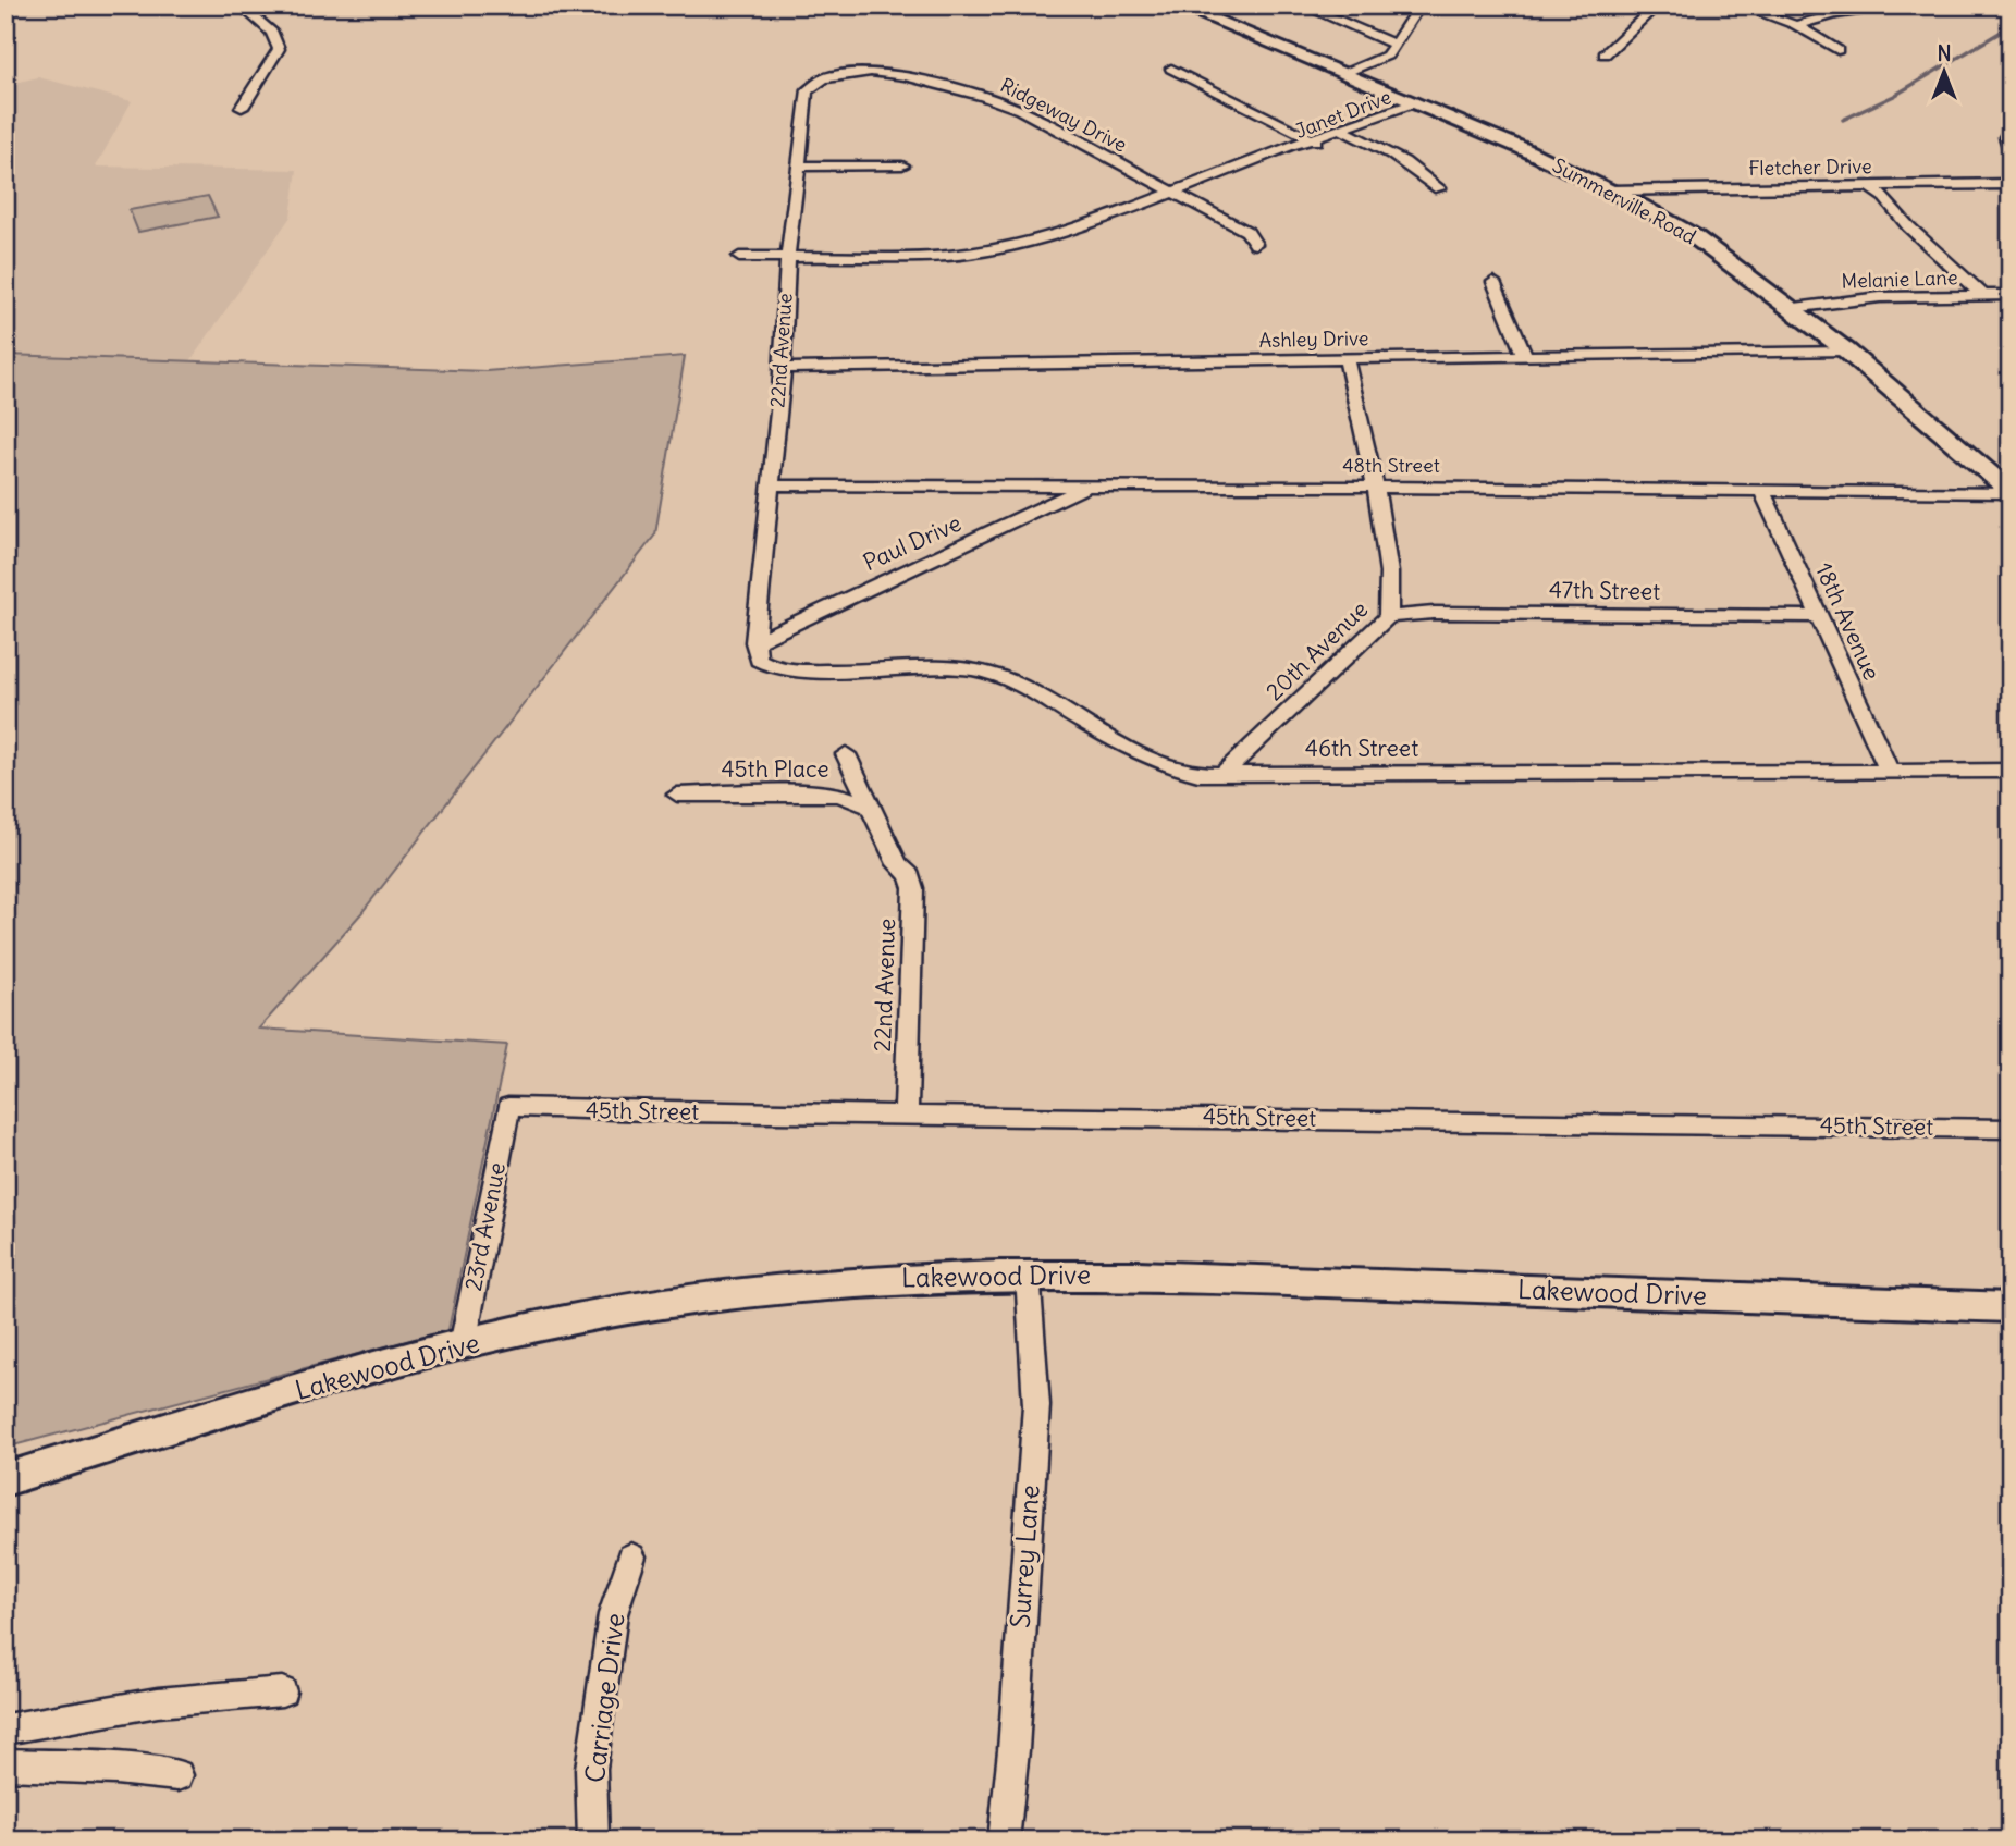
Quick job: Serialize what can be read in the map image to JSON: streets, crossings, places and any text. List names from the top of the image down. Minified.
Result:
{"streets":{"main road":["Summerville Road","Lakewood Drive"],"street":["Janet Drive","Ridgeway Drive","Fletcher Drive","Melanie Lane","Ashley Drive","22nd Avenue","48th Street","Paul Drive","47th Street","18th Avenue","20th Avenue","46th Street","45th Place","45th Street","23rd Avenue","Surrey Lane","Carriage Drive"]},"crossings":[["Janet Drive","Ridgeway Drive"],["Janet Drive","Summerville Road"],["Janet Drive","22nd Avenue"],["Ridgeway Drive","22nd Avenue"],["Fletcher Drive","Summerville Road"],["Summerville Road","Melanie Lane"],["Summerville Road","Ashley Drive"],["Summerville Road","48th Street"],["Ashley Drive","22nd Avenue"],["Ashley Drive","20th Avenue"],["22nd Avenue","48th Street"],["22nd Avenue","Paul Drive"],["22nd Avenue","46th Street"],["22nd Avenue","45th Place"],["22nd Avenue","45th Street"],["48th Street","Paul Drive"],["48th Street","18th Avenue"],["48th Street","20th Avenue"],["Paul Drive","46th Street"],["47th Street","18th Avenue"],["47th Street","20th Avenue"],["18th Avenue","46th Street"],["20th Avenue","46th Street"],["45th Street","23rd Avenue"],["23rd Avenue","Lakewood Drive"],["Lakewood Drive","Surrey Lane"]],"north":"top"}
